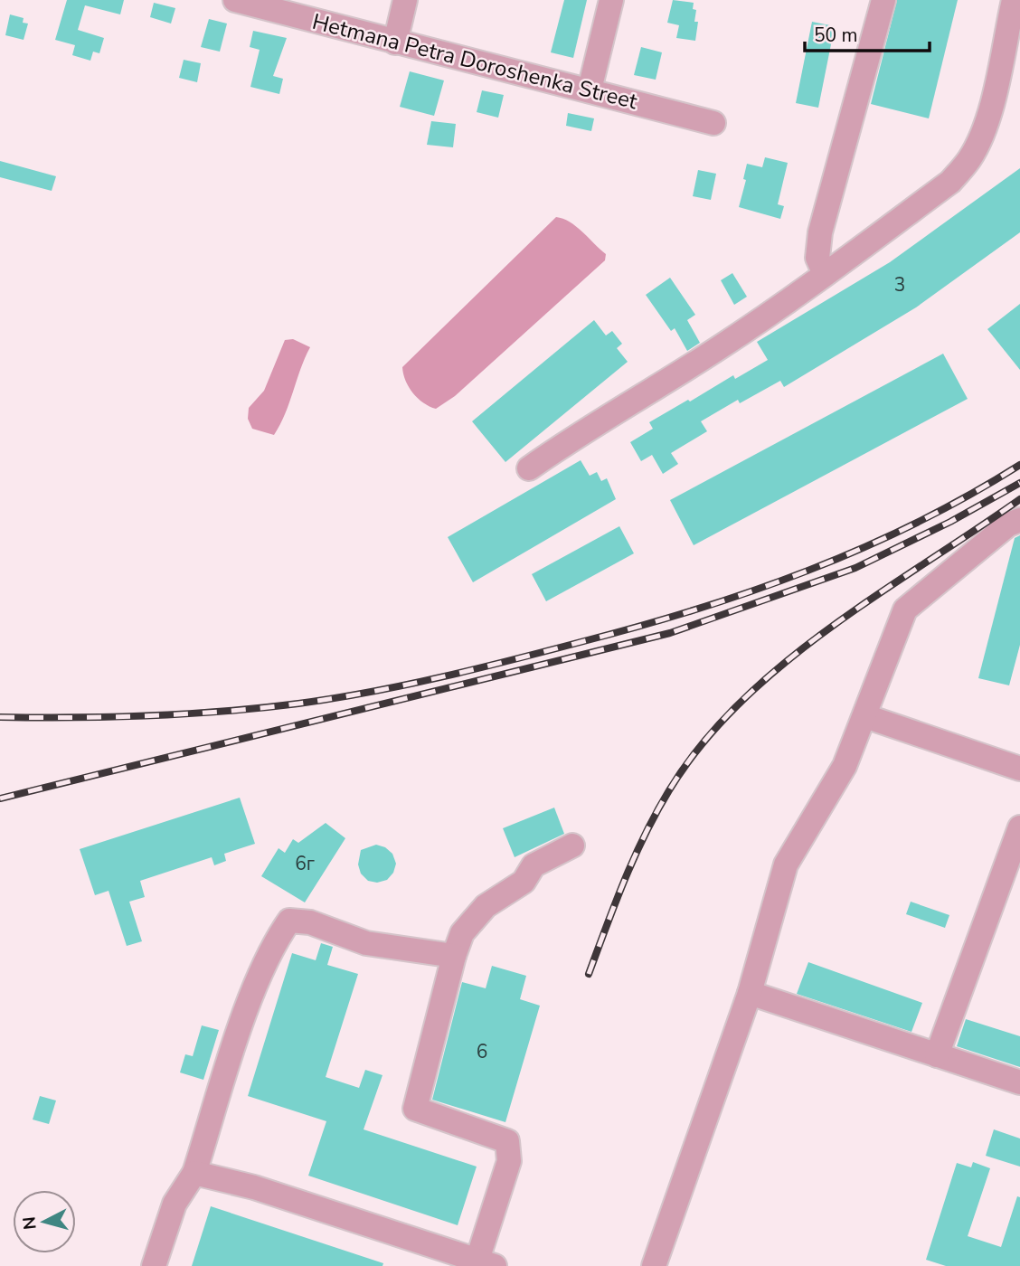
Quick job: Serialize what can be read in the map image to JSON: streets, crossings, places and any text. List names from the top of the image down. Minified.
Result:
{"streets":{"street":["Hetmana Petra Doroshenka Street"]},"house_numbers":["3","6г","6"],"scale_bar":"50 m","north":"left"}
